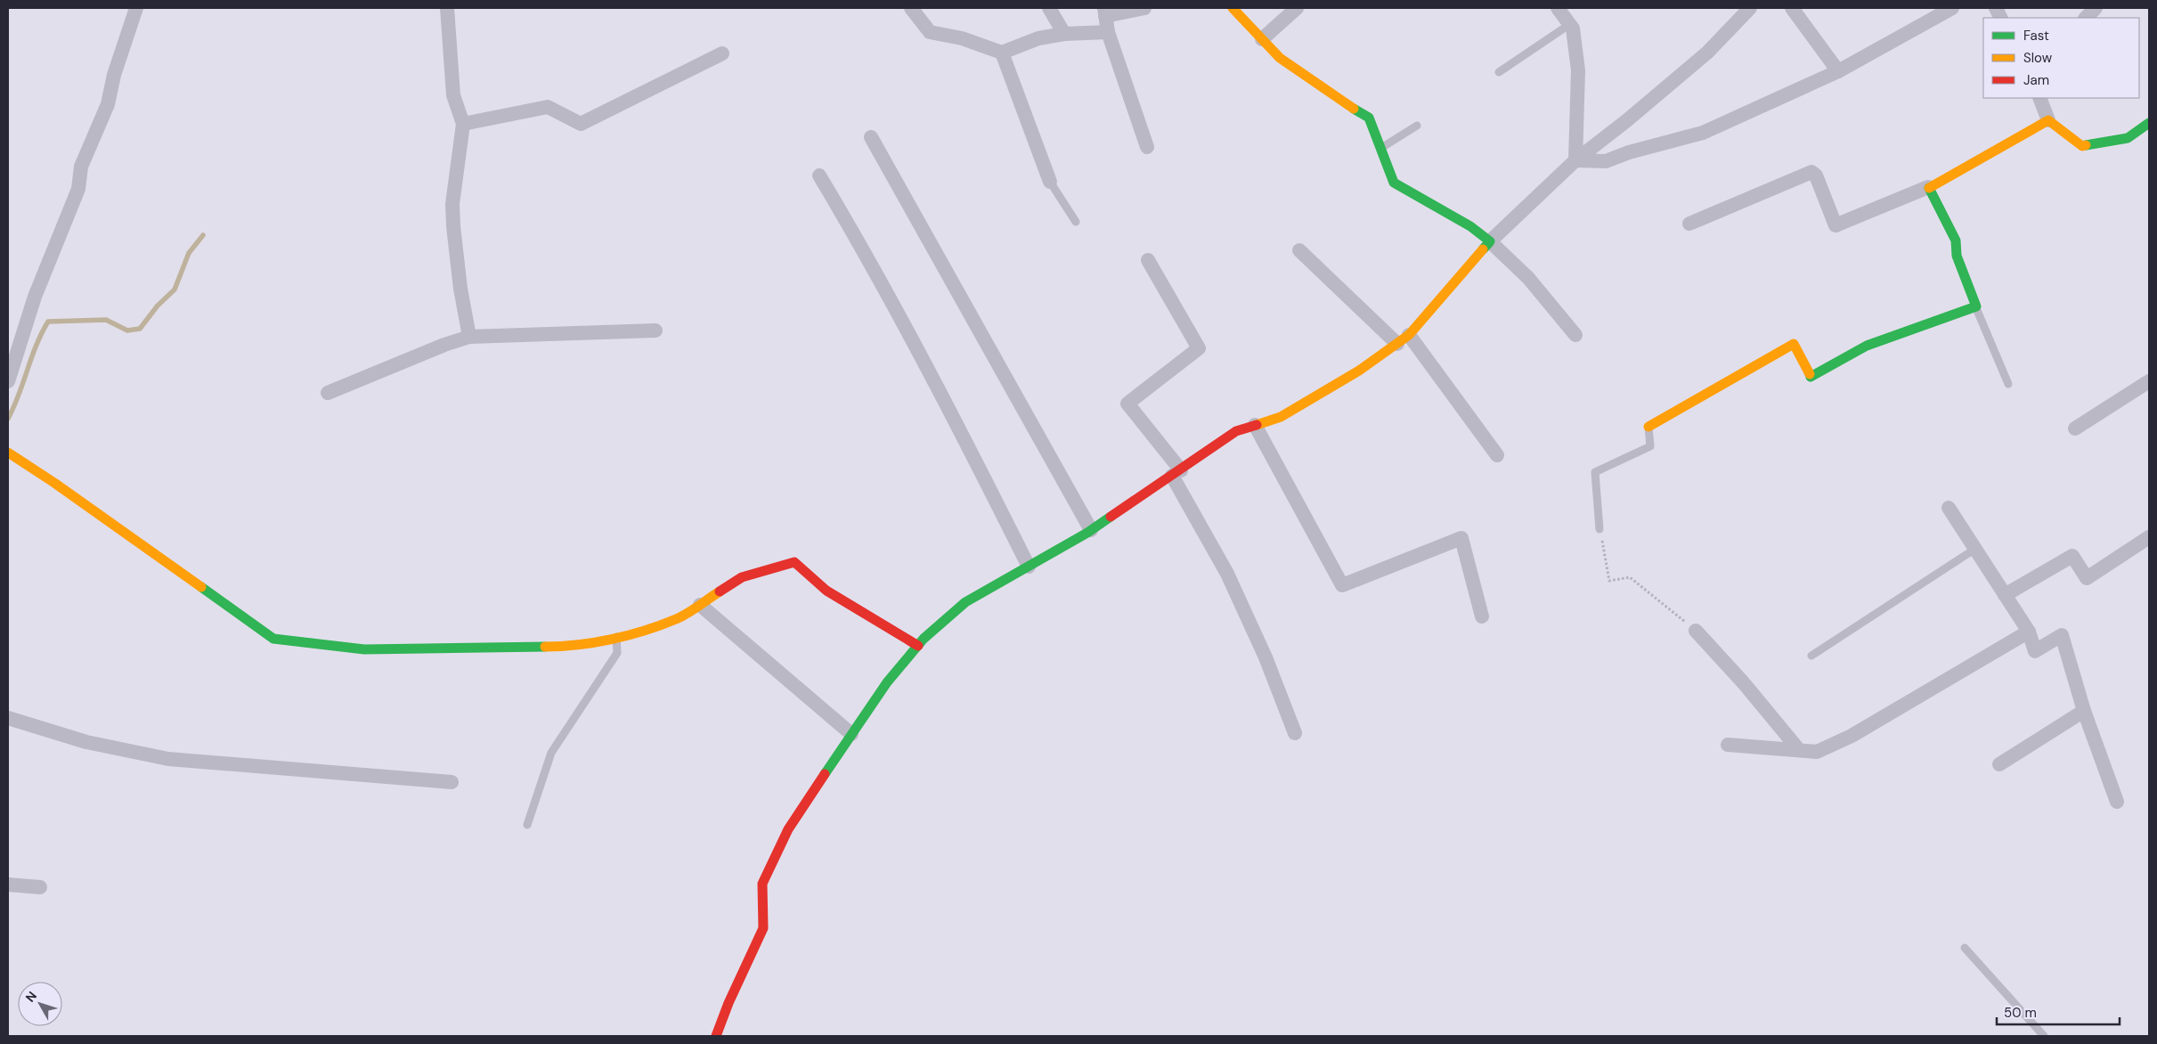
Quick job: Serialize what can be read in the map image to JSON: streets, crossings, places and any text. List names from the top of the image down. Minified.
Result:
{"legend":["Fast","Slow","Jam"],"scale_bar":"50 m","north":"top left"}
